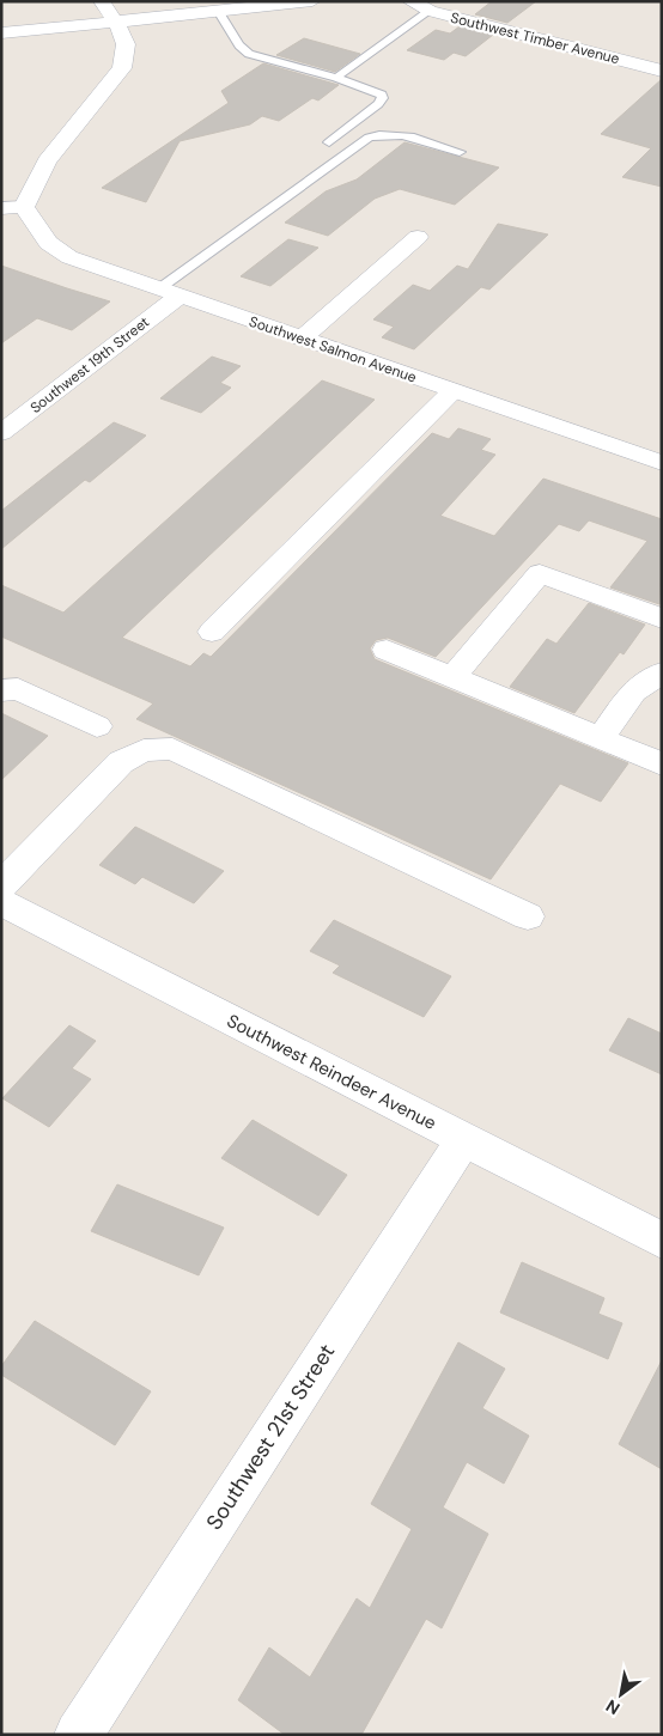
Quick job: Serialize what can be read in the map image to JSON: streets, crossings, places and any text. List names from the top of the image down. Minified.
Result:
{"streets":{"street":["Southwest Timber Avenue","Southwest Salmon Avenue","Southwest 19th Street","Southwest Reindeer Avenue","Southwest 21st Street"]},"crossings":[["Southwest Salmon Avenue","Southwest 19th Street"],["Southwest Reindeer Avenue","Southwest 21st Street"]],"north":"bottom left"}
